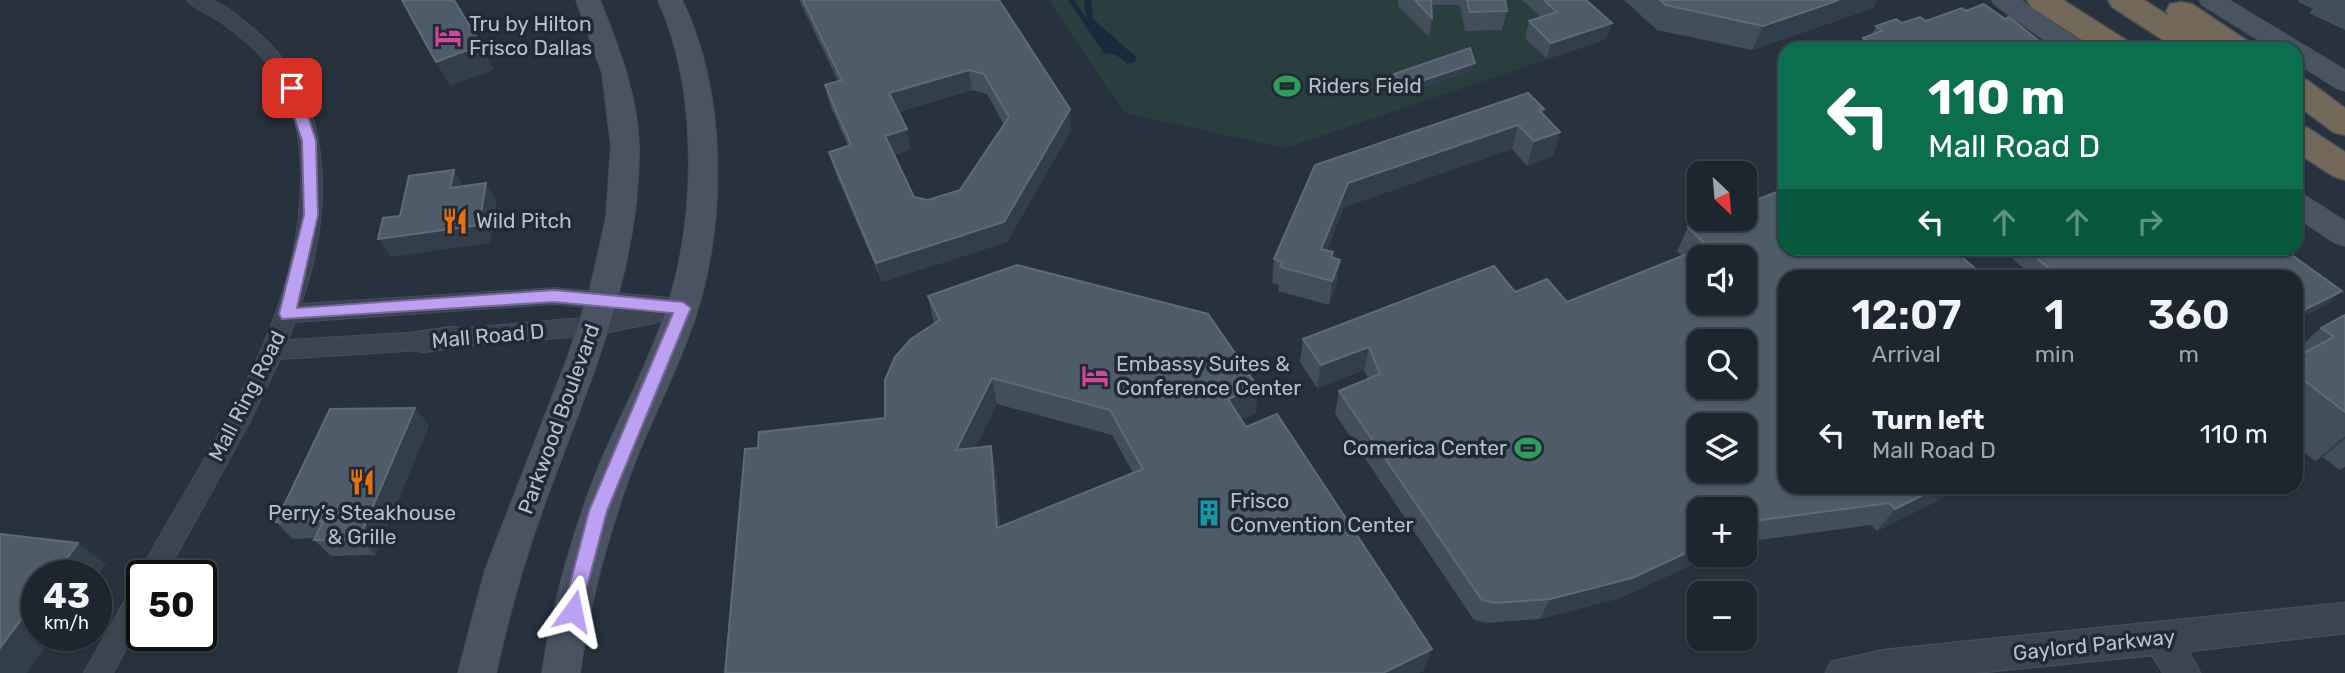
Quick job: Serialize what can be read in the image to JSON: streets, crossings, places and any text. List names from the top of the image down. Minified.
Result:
{"streets":{"main road":["Parkwood Boulevard"],"street":["Mall Road D","Mall Ring Road","Gaylord Parkway"]},"crossings":[["Mall Road D","Mall Ring Road"],["Mall Road D","Parkwood Boulevard"]],"places":{"hotel":["Tru by Hilton Frisco Dallas","Embassy Suites & Conference Center"],"sports":["Riders Field","Comerica Center"],"restaurant":["Wild Pitch","Perry’s Steakhouse & Grille"],"building":["Frisco Convention Center"]},"north":"bottom right","page":{"turn":["110 m","Mall Road D"],"map_buttons":["+","−"],"eta":["12:07","Arrival","1","min","360","m"],"list":[{"name":"Turn left","note":"Mall Road D","value":"110 m"}],"speed":"43 km/h","limit":"50"}}
